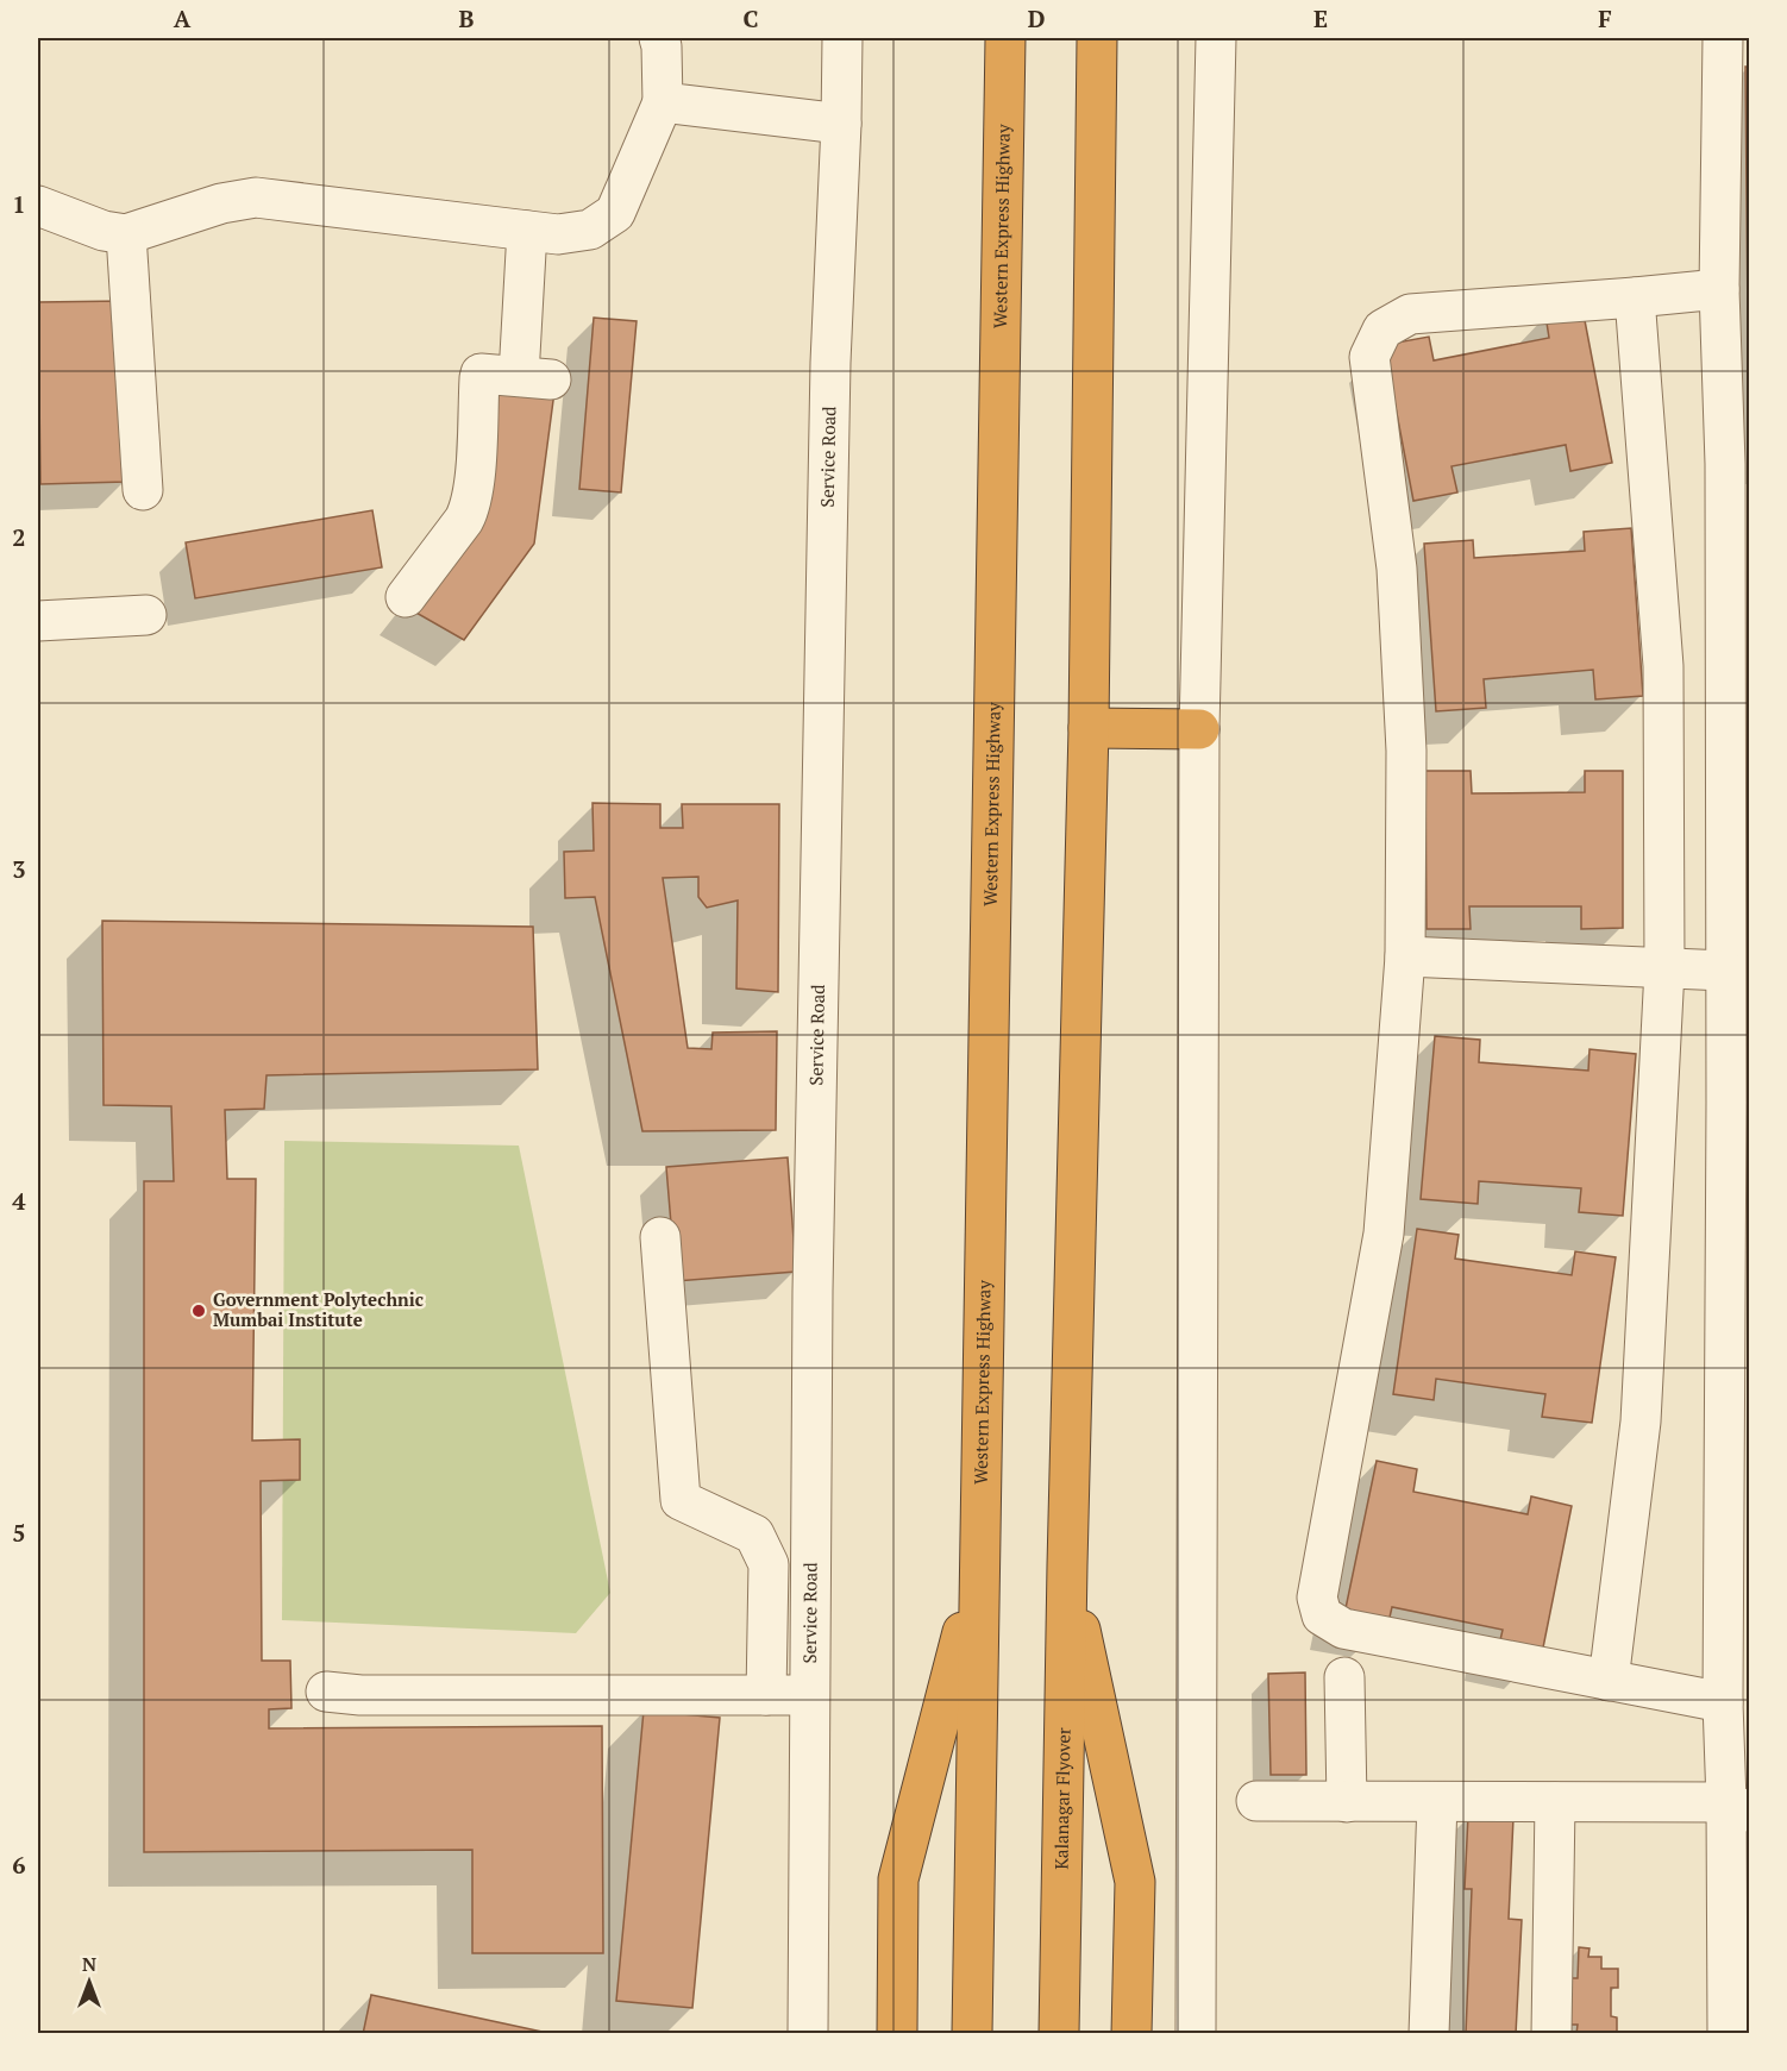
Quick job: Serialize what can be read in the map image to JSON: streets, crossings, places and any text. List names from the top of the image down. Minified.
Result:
{"streets":{"highway":["Western Express Highway","Kalanagar Flyover"],"street":["Service Road"]},"places":["Government Polytechnic Mumbai Institute"],"north":"top","grid":{"columns":["A","B","C","D","E","F"],"rows":["1","2","3","4","5","6"]}}
